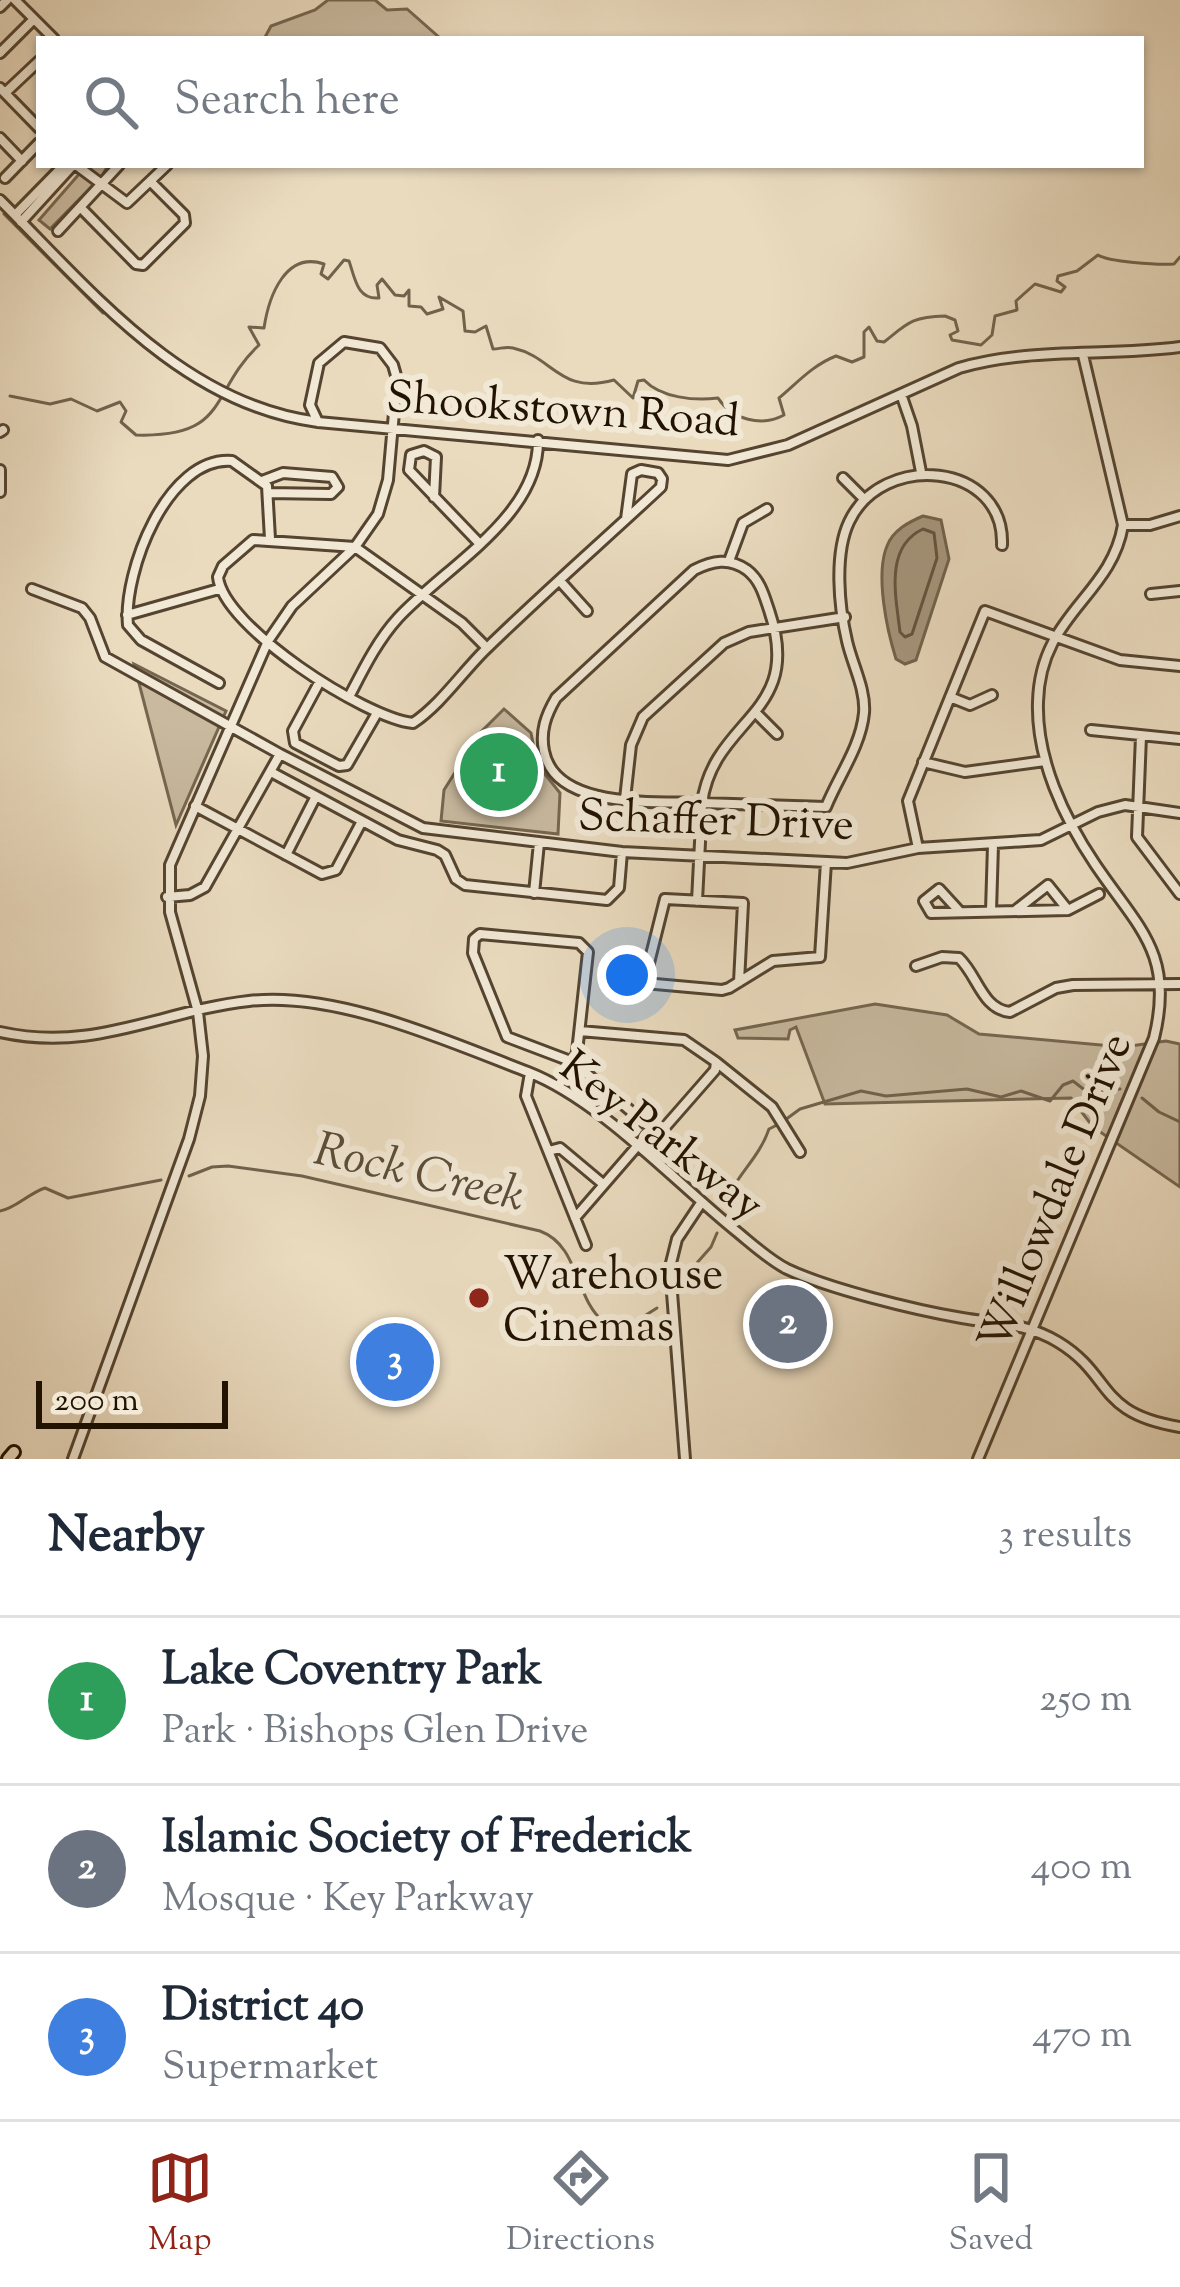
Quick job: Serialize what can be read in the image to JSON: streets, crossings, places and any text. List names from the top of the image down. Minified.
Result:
{"streets":{"street":["Shookstown Road","Schaffer Drive","Key Parkway","Willowdale Drive"]},"crossings":[["Schaffer Drive","Willowdale Drive"],["Key Parkway","Willowdale Drive"]],"water":["Rock Creek"],"places":["Warehouse Cinemas"],"scale_bar":"200 m","page":{"search":"Search here","pins":["1","2","3"],"scale":"200 m","heading":["Nearby","3 results"],"list":[{"mark":"1","name":"Lake Coventry Park","note":"Park · Bishops Glen Drive","value":"250 m"},{"mark":"2","name":"Islamic Society of Frederick","note":"Mosque · Key Parkway","value":"400 m"},{"mark":"3","name":"District 40","note":"Supermarket","value":"470 m"}],"nav":["Map","Directions","Saved"]}}
